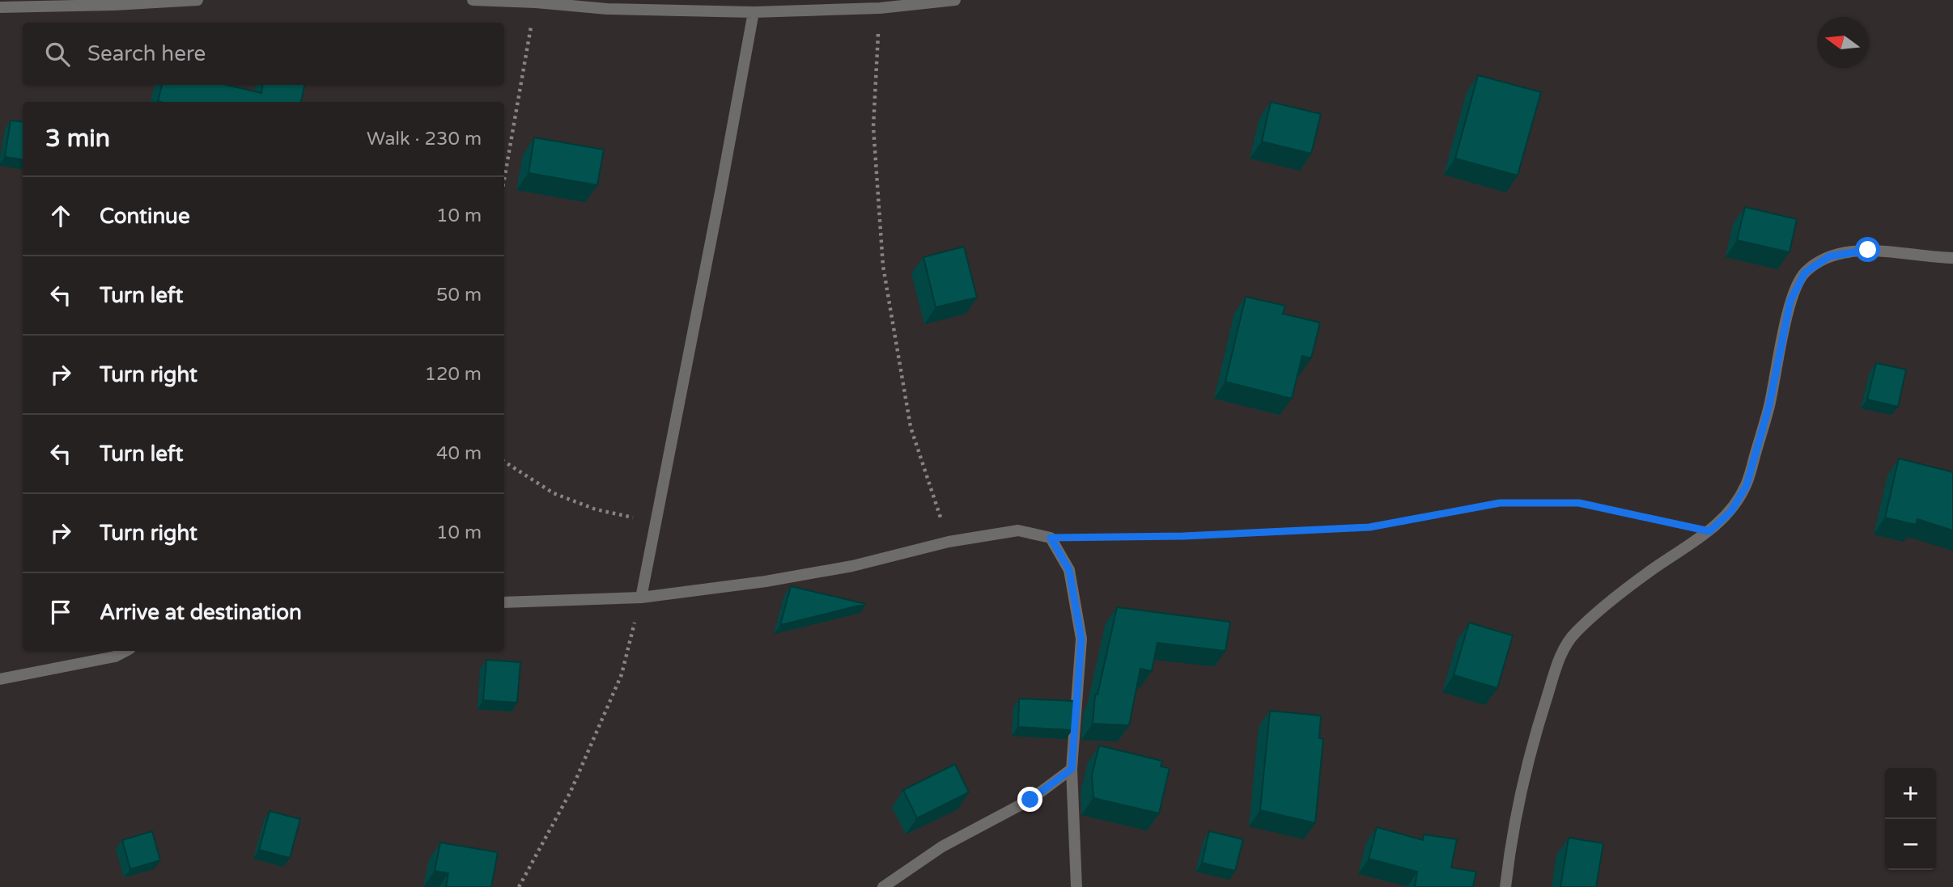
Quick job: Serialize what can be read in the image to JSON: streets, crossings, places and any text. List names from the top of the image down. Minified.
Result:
{"north":"left","page":{"search":"Search here","heading":["3 min","Walk · 230 m"],"list":[["Continue","10 m"],["Turn left","50 m"],["Turn right","120 m"],["Turn left","40 m"],["Turn right","10 m"],"Arrive at destination"],"map_buttons":["+","−"]}}
